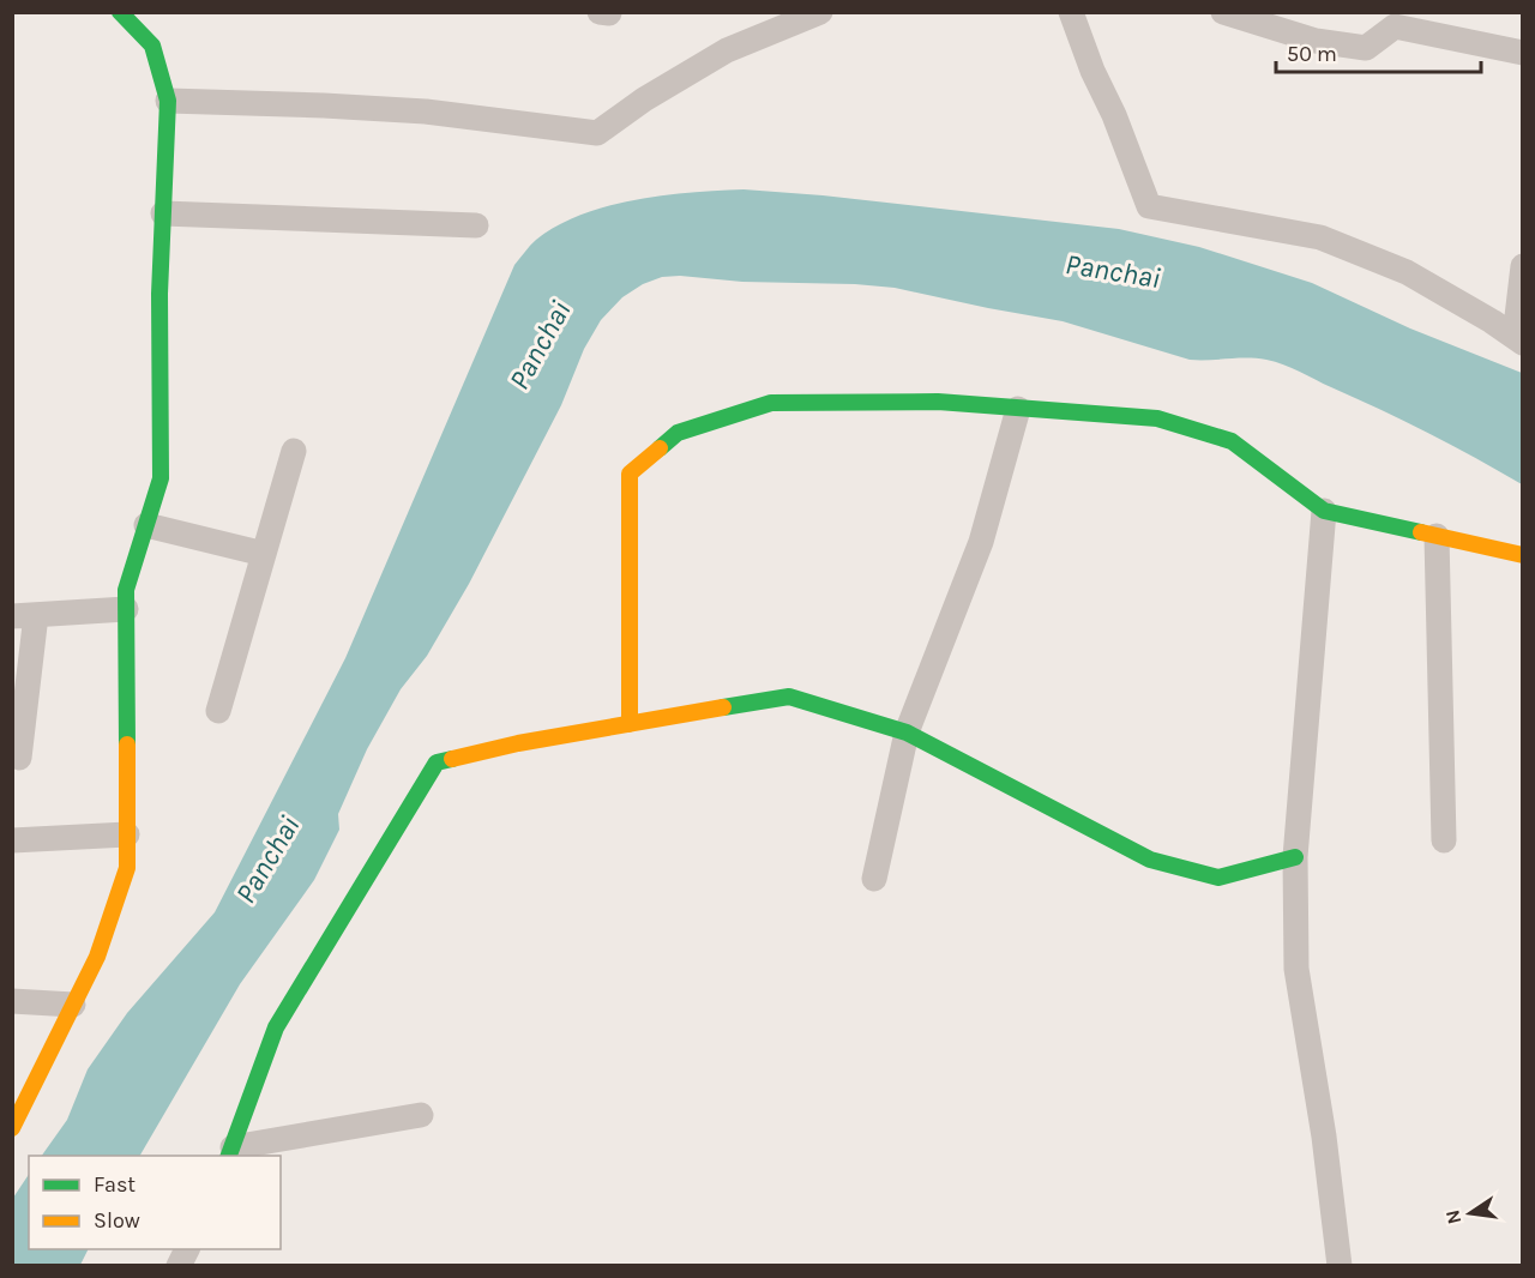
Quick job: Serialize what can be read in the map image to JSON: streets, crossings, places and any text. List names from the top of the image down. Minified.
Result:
{"water":["Panchai"],"legend":["Fast","Slow"],"scale_bar":"50 m","north":"left"}
